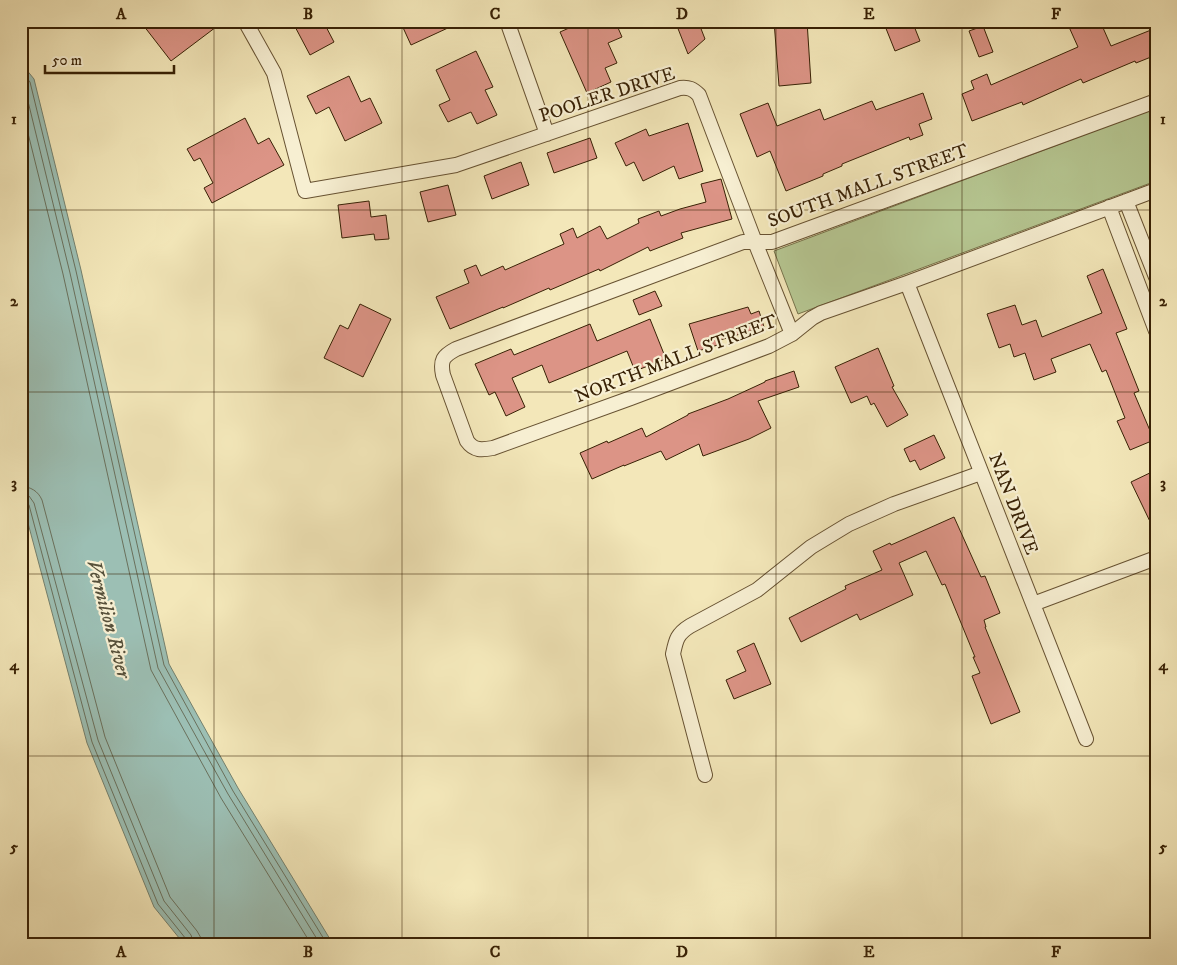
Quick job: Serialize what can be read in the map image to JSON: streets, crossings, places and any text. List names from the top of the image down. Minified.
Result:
{"streets":{"street":["POOLER DRIVE","SOUTH MALL STREET","NORTH MALL STREET","NAN DRIVE"]},"crossings":[["POOLER DRIVE","SOUTH MALL STREET"],["POOLER DRIVE","NORTH MALL STREET"],["SOUTH MALL STREET","NORTH MALL STREET"],["NORTH MALL STREET","NAN DRIVE"]],"water":["Vermilion River"],"scale_bar":"50 m","grid":{"columns":["A","B","C","D","E","F"],"rows":["1","2","3","4","5"]}}
